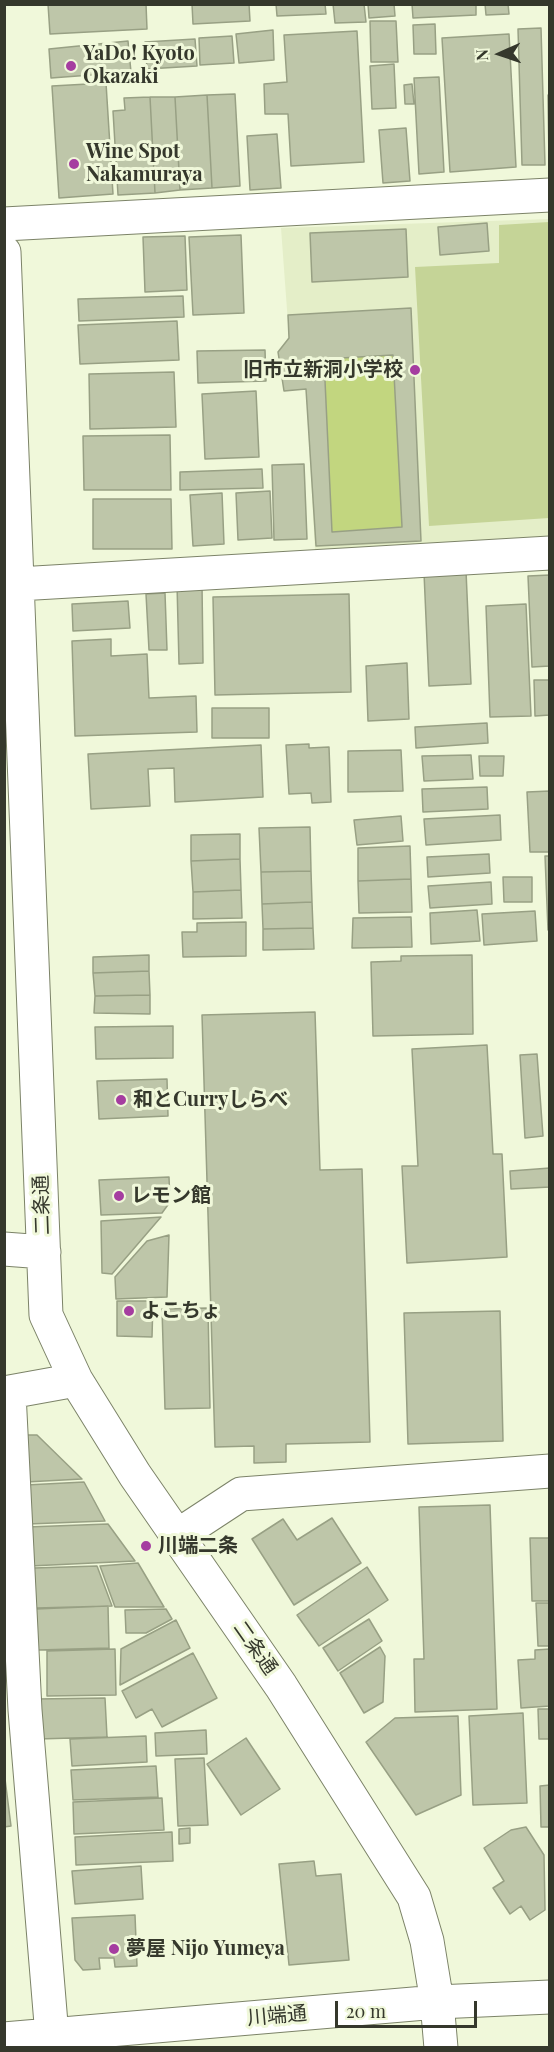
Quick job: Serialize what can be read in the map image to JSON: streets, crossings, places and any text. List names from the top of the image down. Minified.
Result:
{"streets":{"street":["二条通","川端通"]},"crossings":[["二条通","川端通"]],"places":["YaDo! Kyoto Okazaki","Wine Spot Nakamuraya","旧市立新洞小学校","和とCurryしらべ","レモン館","よこちょ","川端二条","夢屋 Nijo Yumeya"],"scale_bar":"20 m","north":"left"}
